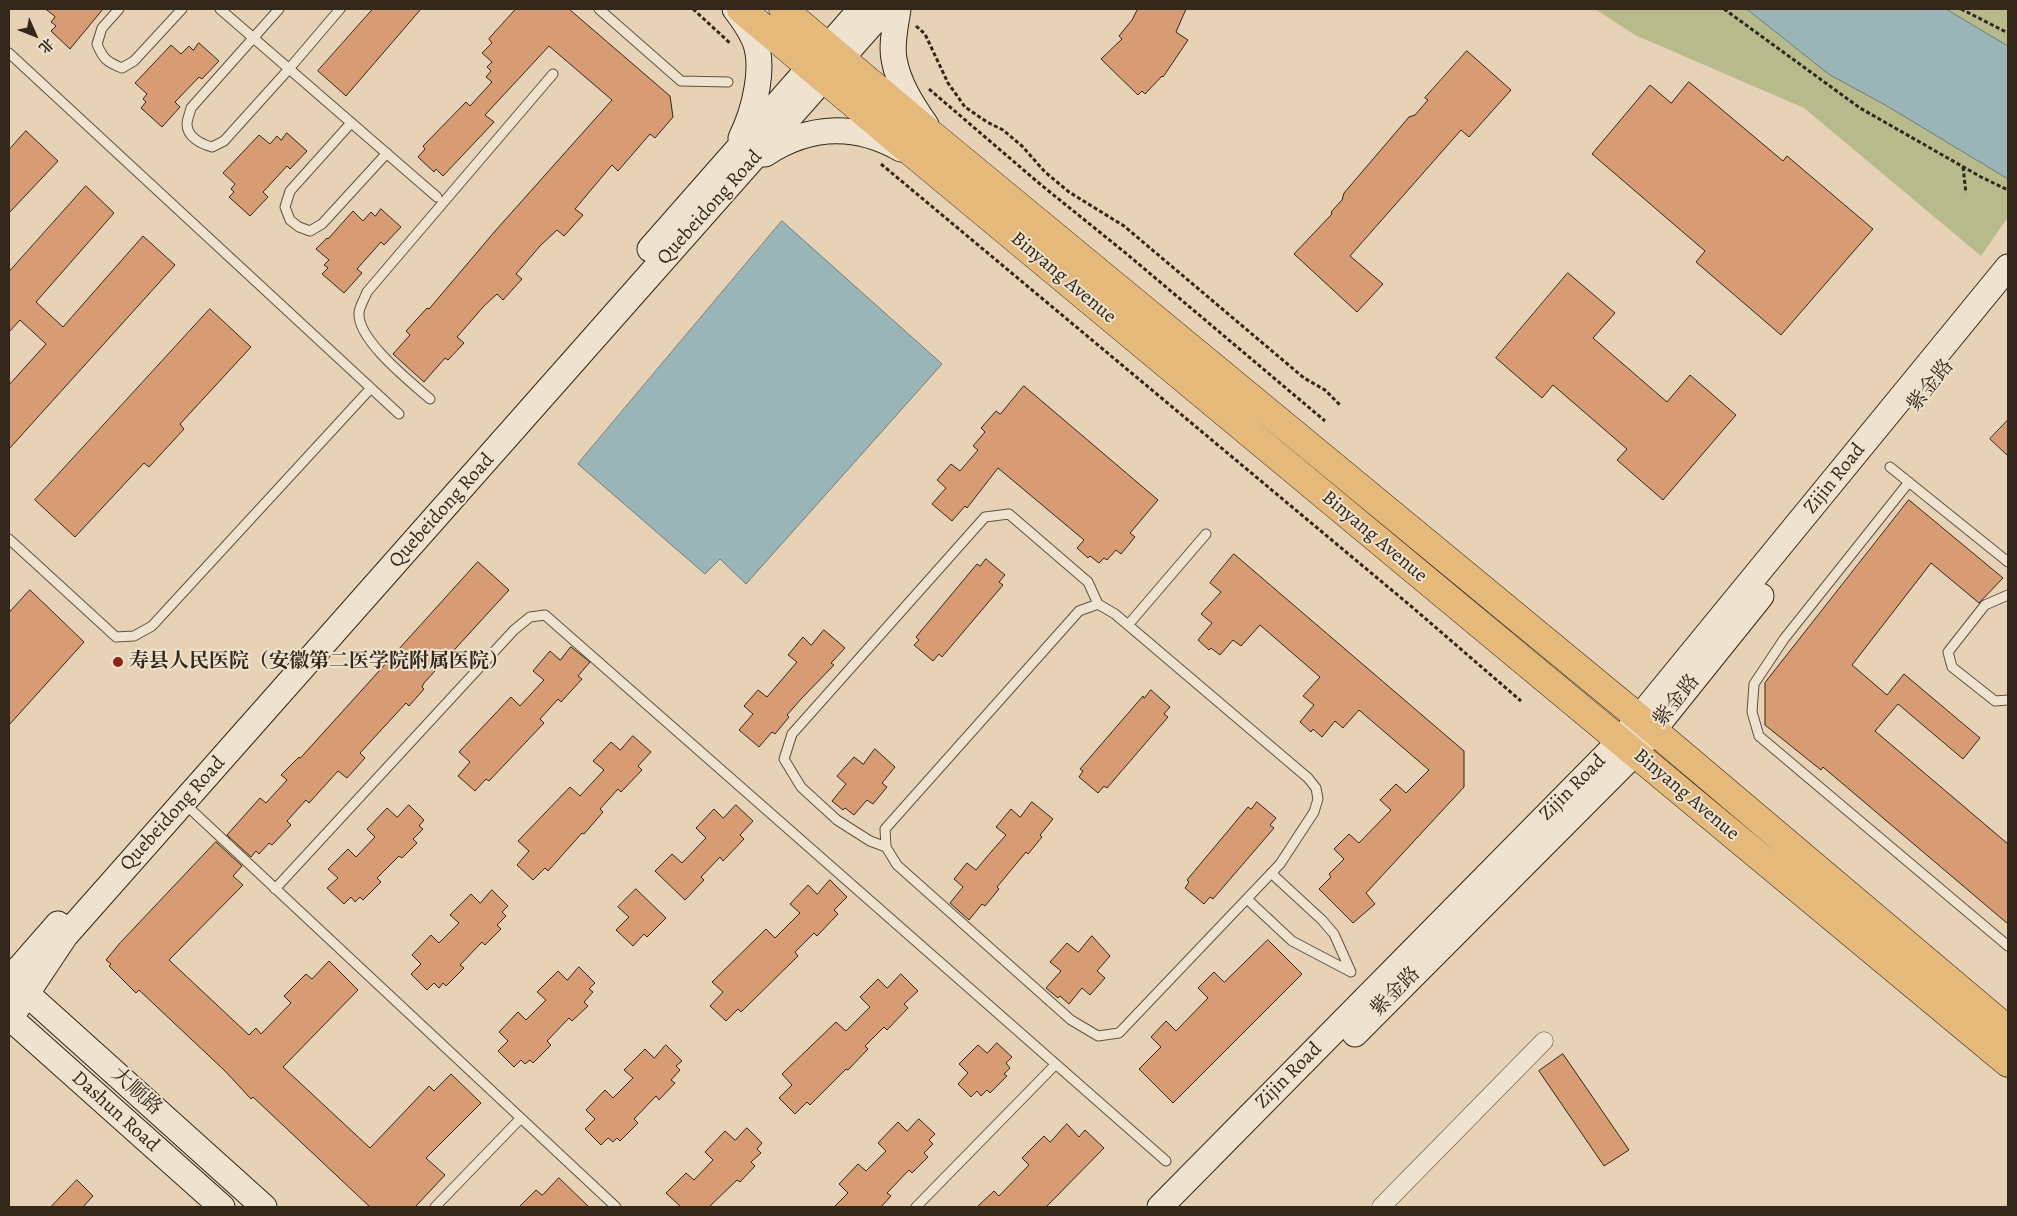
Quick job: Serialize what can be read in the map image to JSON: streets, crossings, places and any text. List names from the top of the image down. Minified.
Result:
{"streets":{"highway":["Binyang Avenue"],"street":["Quebeidong Road","紫金路","Zijin Road","大顺路","Dashun Road"]},"crossings":[["Quebeidong Road","Binyang Avenue"],["Quebeidong Road","大顺路"],["Quebeidong Road","Dashun Road"],["Binyang Avenue","紫金路"],["Binyang Avenue","Zijin Road"],["紫金路","Zijin Road"]],"places":["寿县人民医院（安徽第二医学院附属医院）"],"north":"bottom right"}
